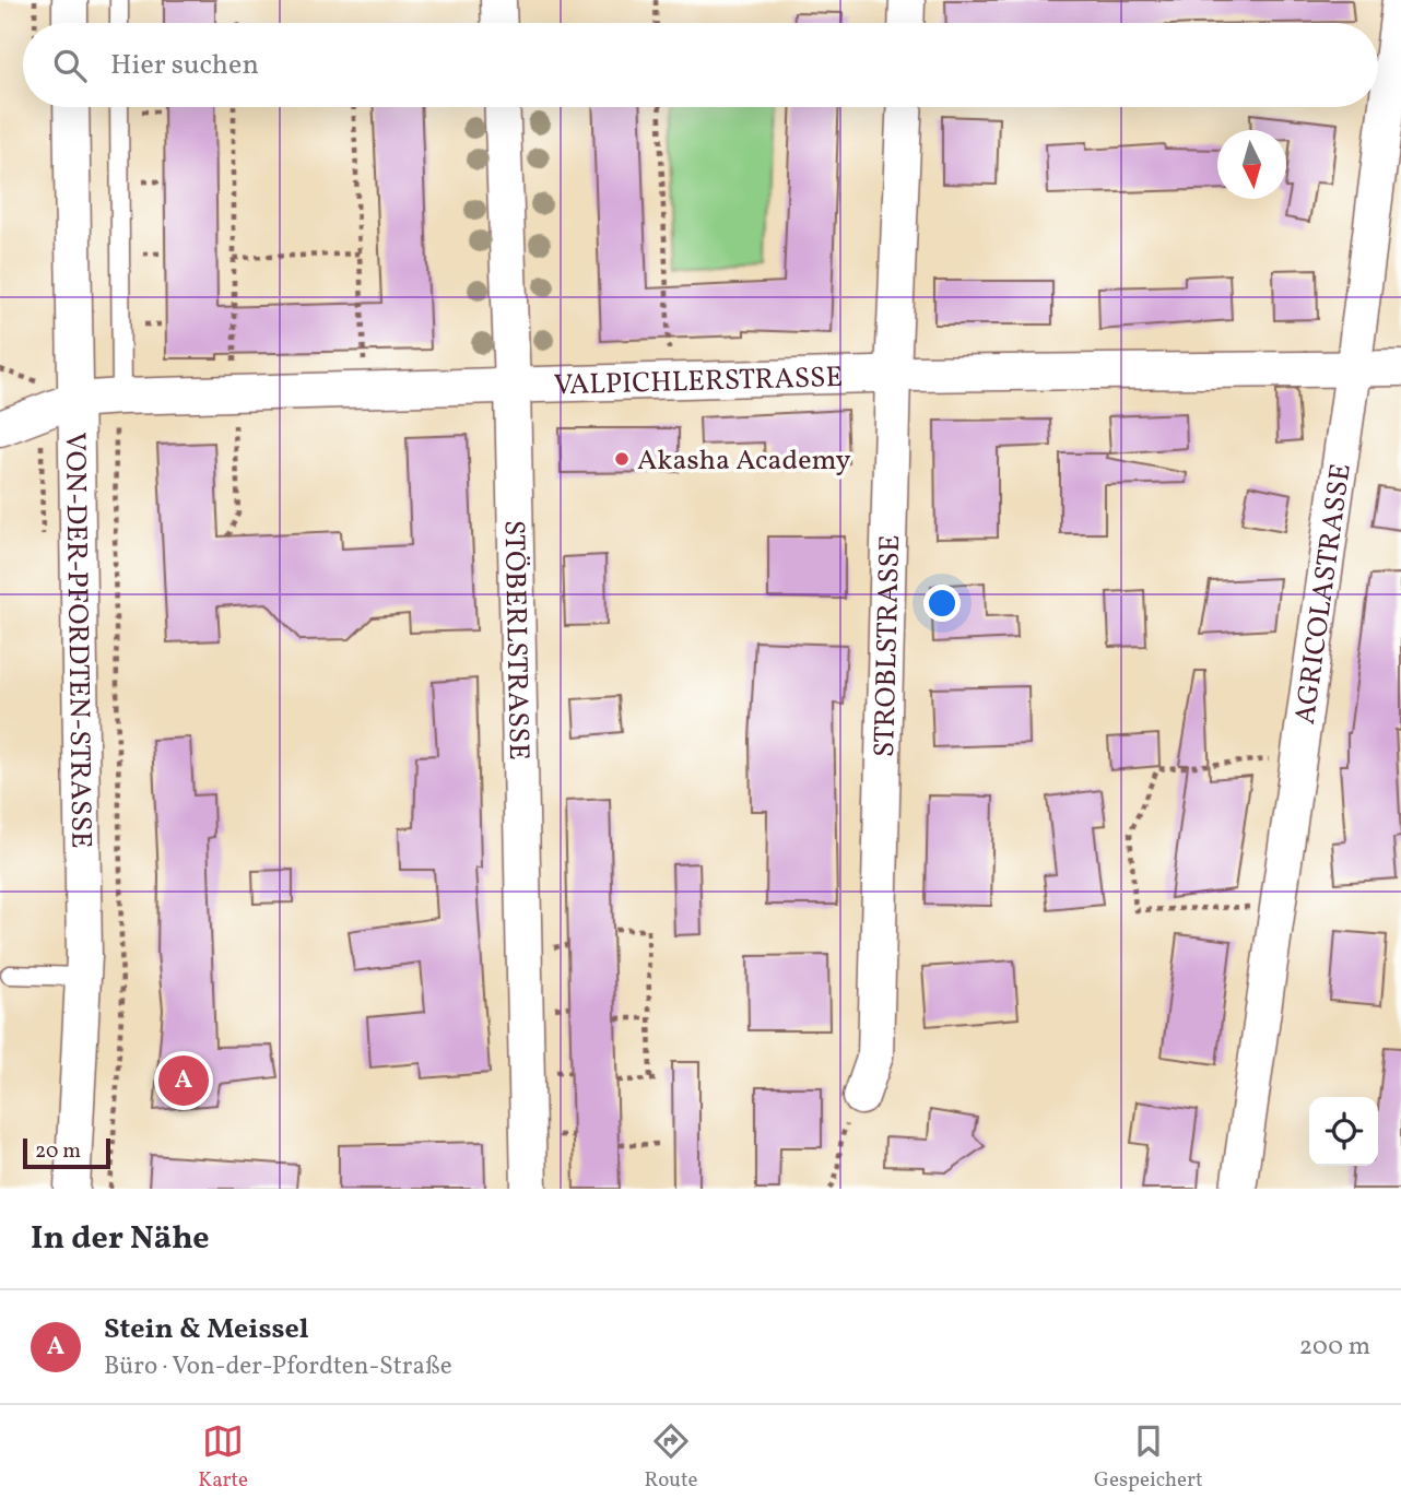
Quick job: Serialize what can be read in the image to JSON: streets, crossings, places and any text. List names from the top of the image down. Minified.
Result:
{"streets":{"street":["VALPICHLERSTRASSE","AGRICOLASTRASSE","VON-DER-PFORDTEN-STRASSE","STÖBERLSTRASSE","STROBLSTRASSE"]},"crossings":[["VALPICHLERSTRASSE","AGRICOLASTRASSE"],["VALPICHLERSTRASSE","VON-DER-PFORDTEN-STRASSE"],["VALPICHLERSTRASSE","STÖBERLSTRASSE"],["VALPICHLERSTRASSE","STROBLSTRASSE"]],"places":["Akasha Academy"],"scale_bar":"20 m","north":"bottom","page":{"search":"Hier suchen","pins":"A","scale":"20 m","heading":"In der Nähe","list":[{"mark":"A","name":"Stein & Meissel","note":"Büro · Von-der-Pfordten-Straße","value":"200 m"}],"nav":["Karte","Route","Gespeichert"]}}
